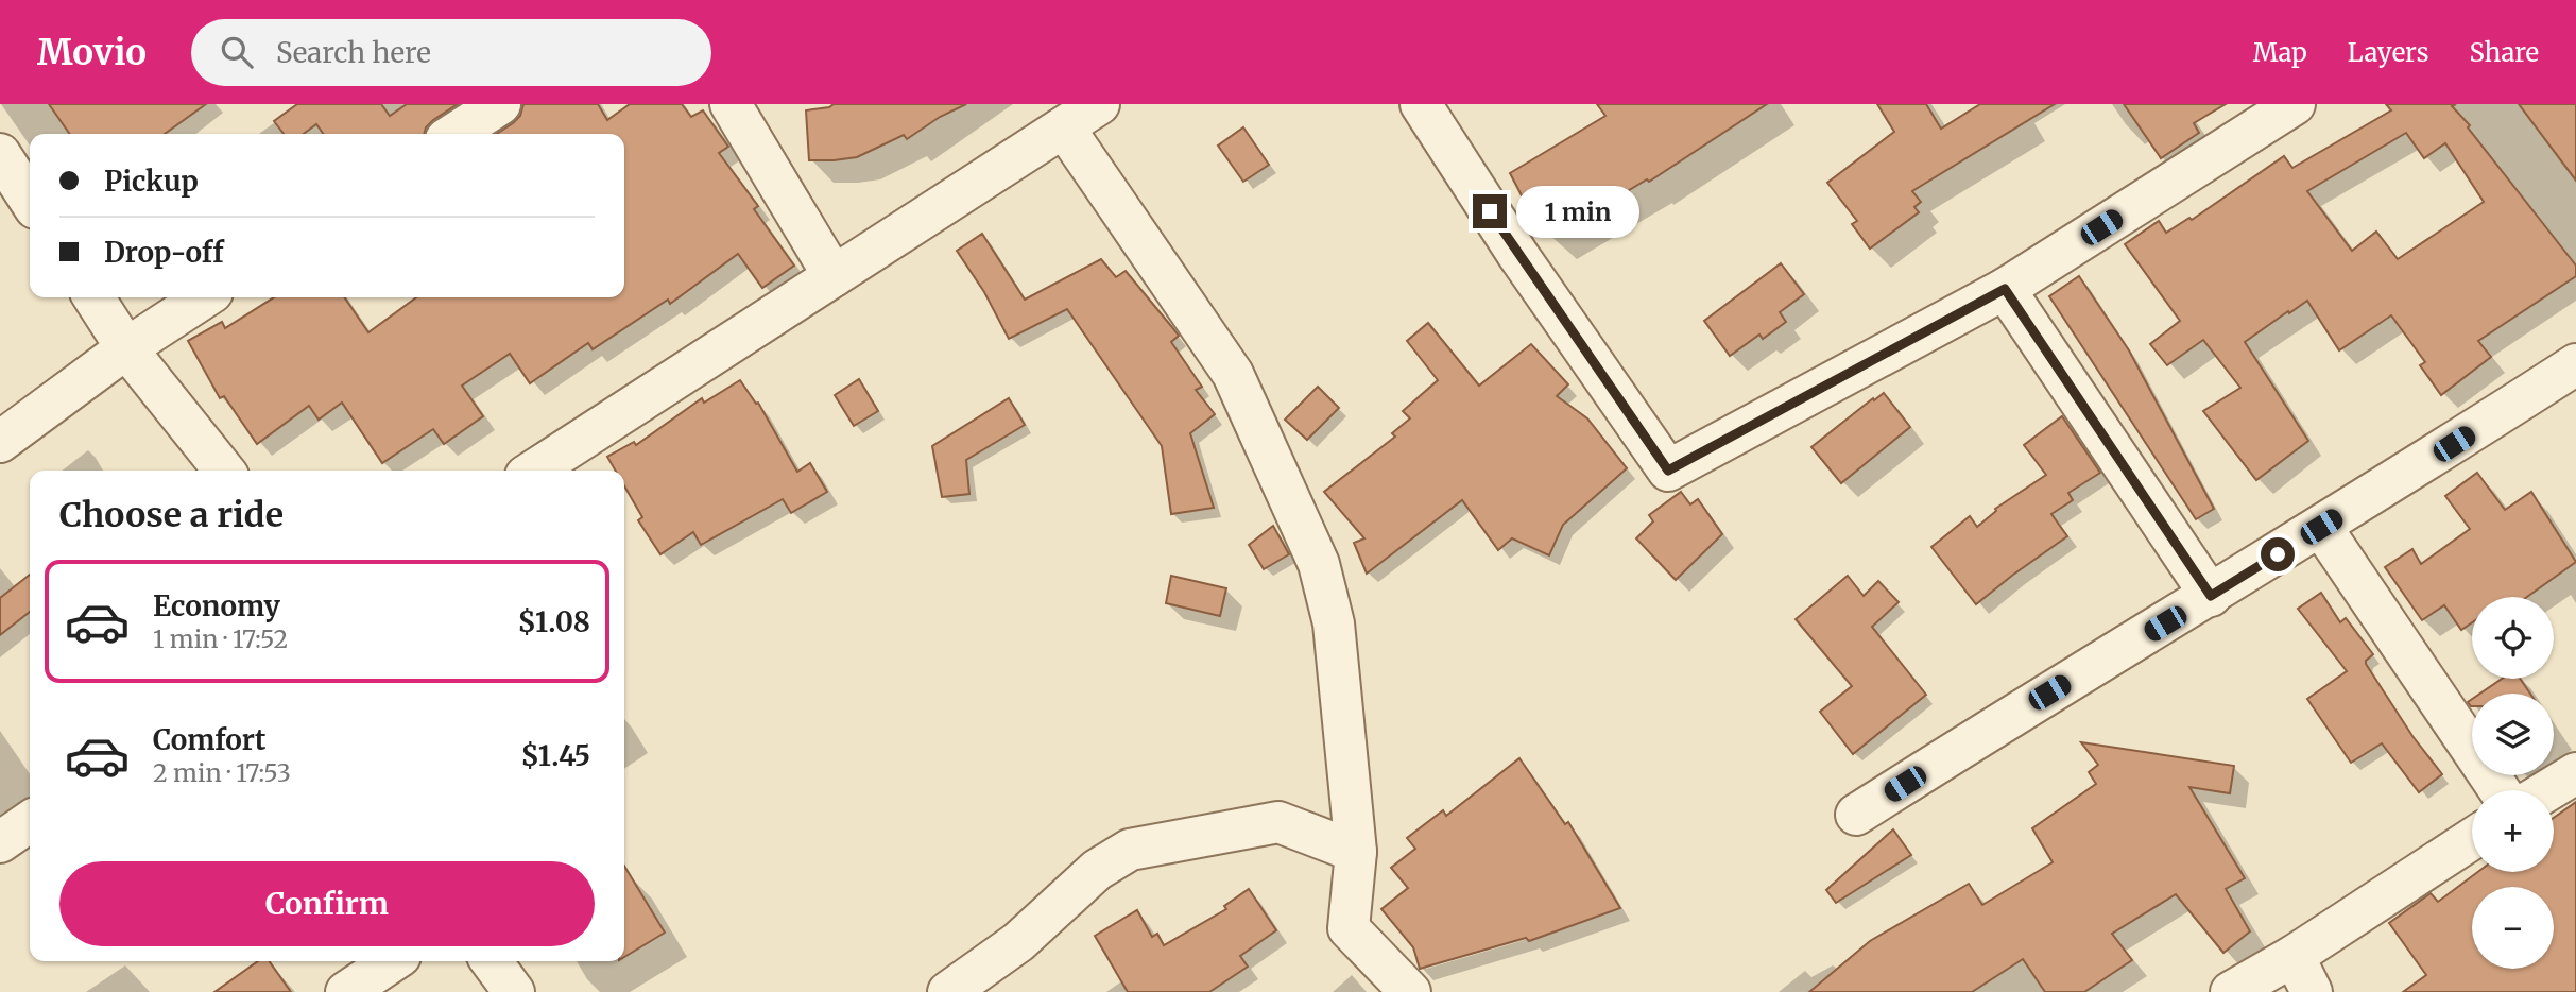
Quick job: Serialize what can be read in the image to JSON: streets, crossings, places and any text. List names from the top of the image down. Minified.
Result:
{"page":{"header":"Movio","search":"Search here","nav":["Map","Layers","Share"],"banner":["Pickup","Drop-off"],"bubble":"1 min","heading":"Choose a ride","list":[{"name":"Economy","note":"1 min · 17:52","value":"$1.08"},{"name":"Comfort","note":"2 min · 17:53","value":"$1.45"}],"map_buttons":["+","−"],"buttons":"Confirm"}}
